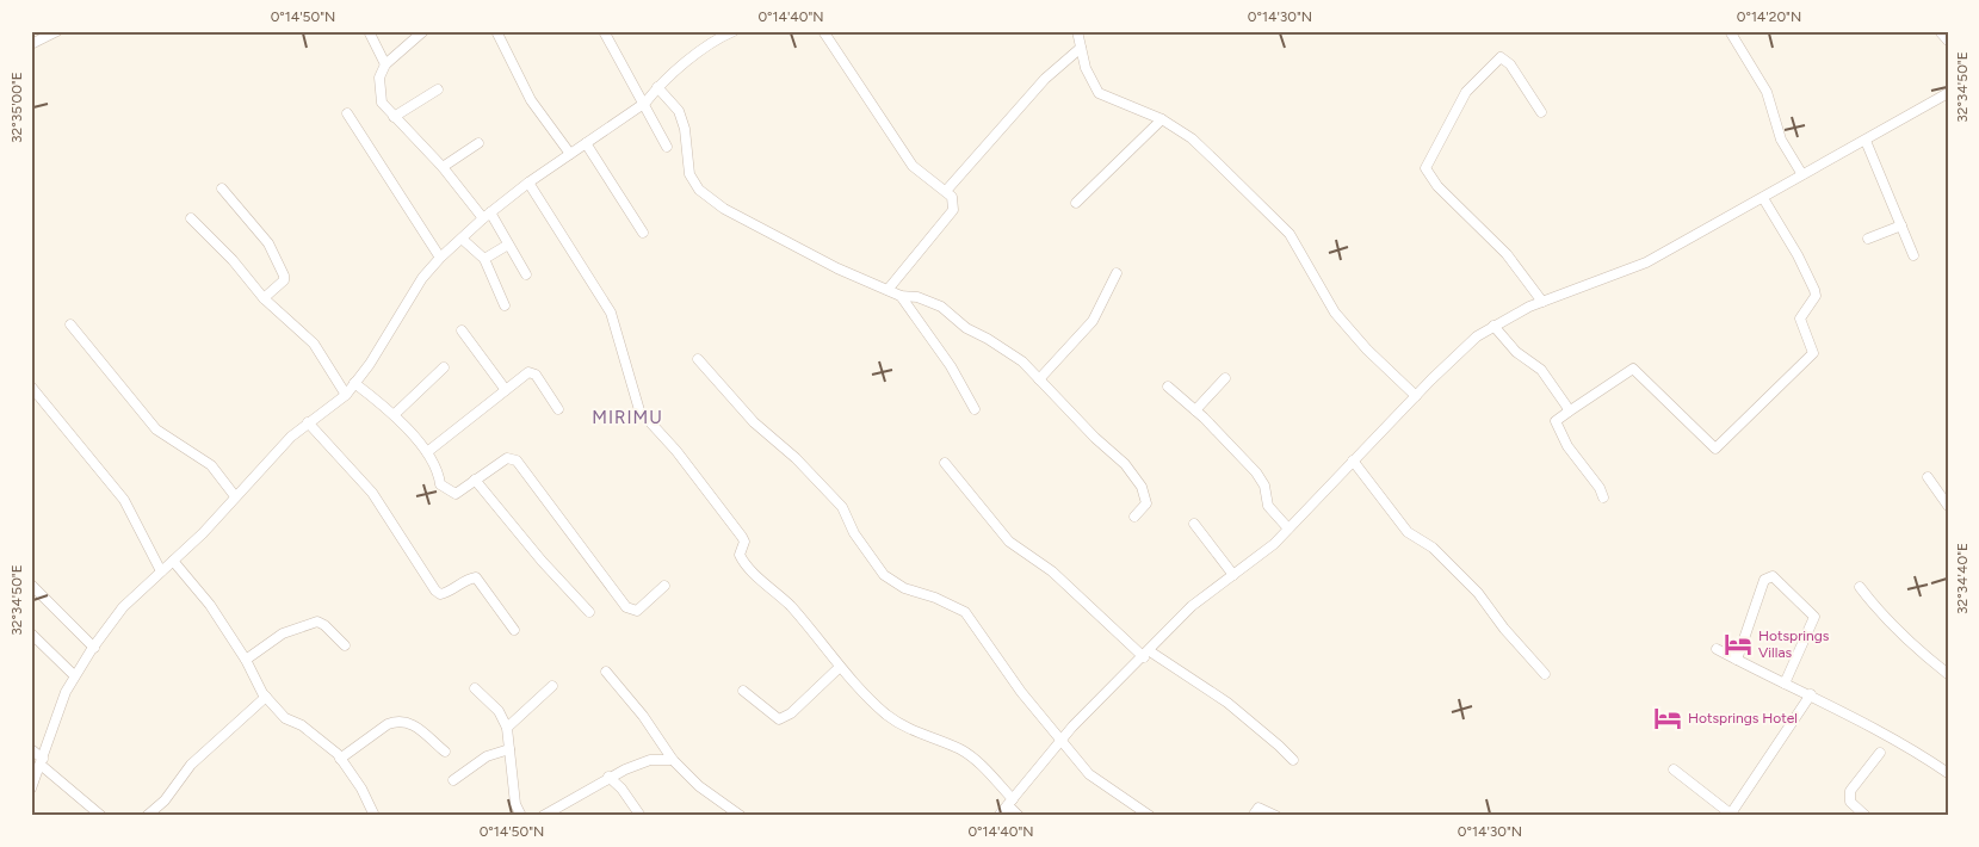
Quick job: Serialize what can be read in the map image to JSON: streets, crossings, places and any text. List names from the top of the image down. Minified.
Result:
{"districts":["MIRIMU"],"places":{"hotel":["Hotsprings Villas","Hotsprings Hotel"]},"coordinates":["0°14'50\"N","0°14'40\"N","0°14'30\"N","0°14'20\"N","32°34'50\"E","32°35'00\"E","32°34'40\"E"]}
